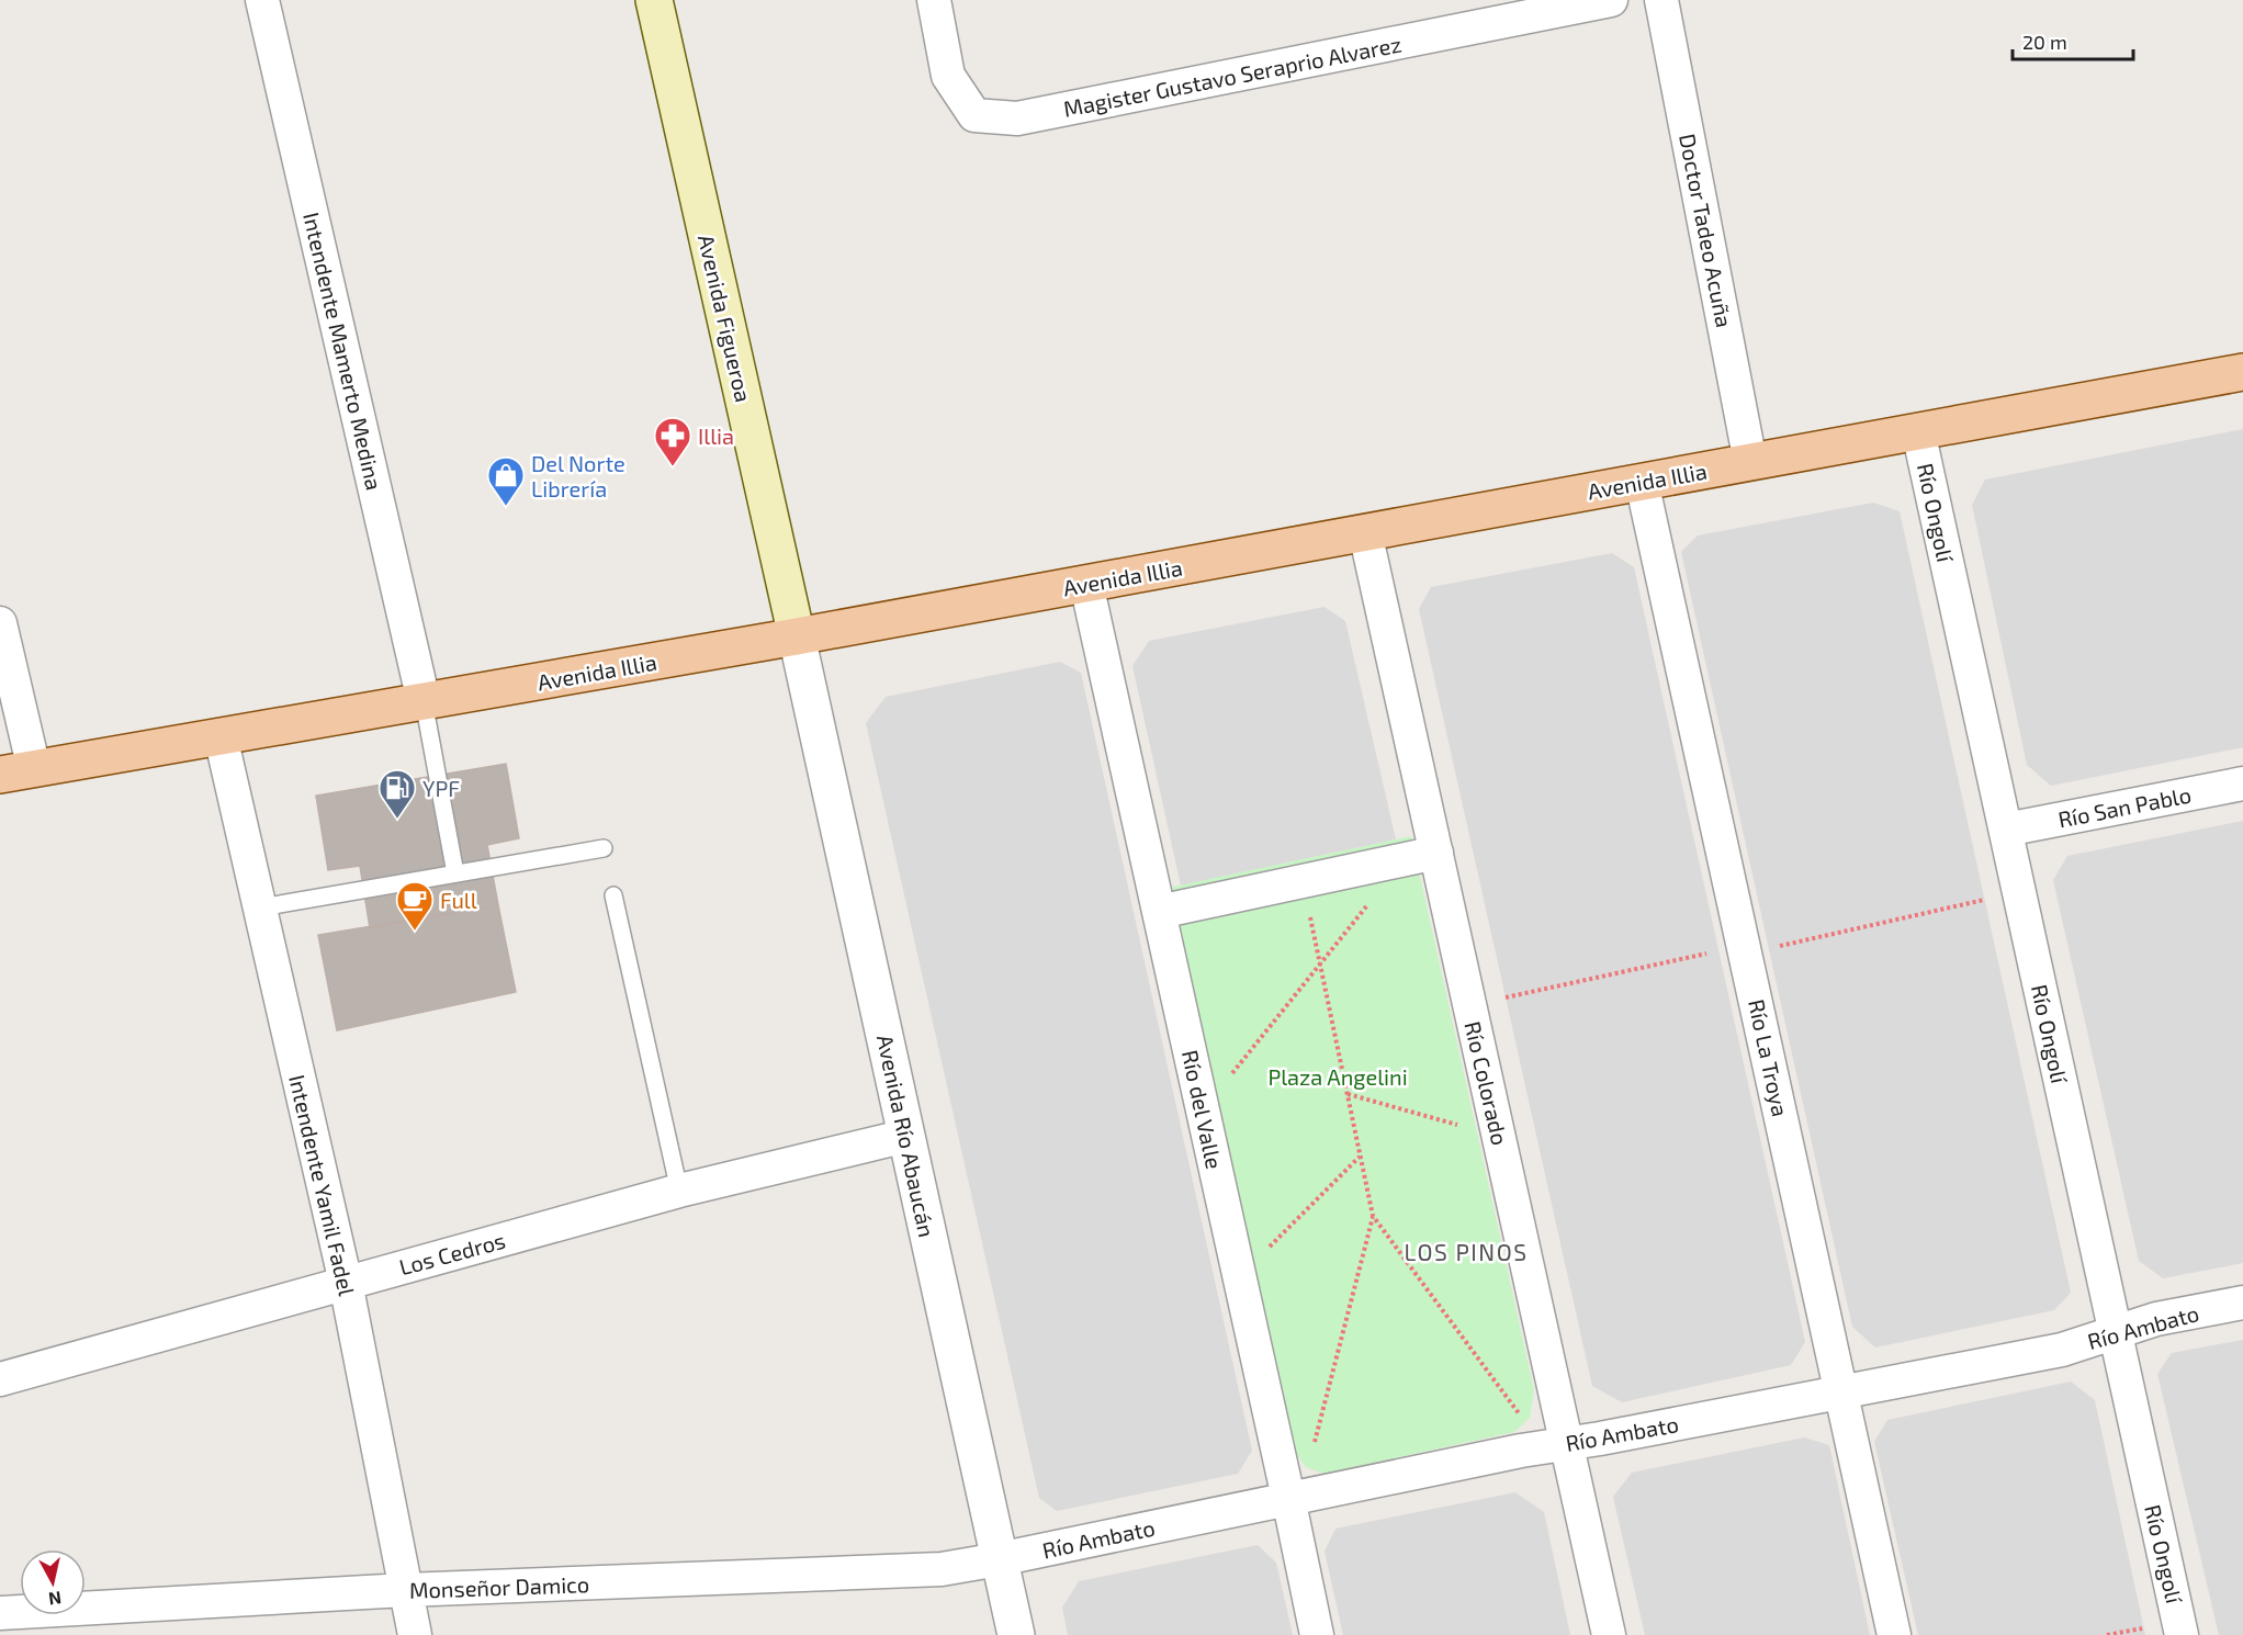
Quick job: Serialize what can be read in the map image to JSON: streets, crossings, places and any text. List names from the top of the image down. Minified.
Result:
{"streets":{"main road":["Avenida Figueroa","Avenida Illia"],"street":["Magister Gustavo Seraprio Alvarez","Doctor Tadeo Acuña","Intendente Mamerto Medina","Río Ongolí","Río San Pablo","Río La Troya","Río Colorado","Río del Valle","Avenida Río Abaucán","Intendente Yamil Fadel","Los Cedros","Río Ambato","Monseñor Damico"]},"crossings":[["Doctor Tadeo Acuña","Avenida Illia"],["Avenida Figueroa","Avenida Illia"],["Avenida Figueroa","Avenida Río Abaucán"],["Intendente Mamerto Medina","Avenida Illia"],["Avenida Illia","Río Ongolí"],["Avenida Illia","Río La Troya"],["Avenida Illia","Río Colorado"],["Avenida Illia","Río del Valle"],["Avenida Illia","Avenida Río Abaucán"],["Avenida Illia","Intendente Yamil Fadel"],["Río Ongolí","Río San Pablo"],["Río Ongolí","Río Ambato"],["Río La Troya","Río Ambato"],["Río Colorado","Río Ambato"],["Río del Valle","Río Ambato"],["Avenida Río Abaucán","Los Cedros"],["Avenida Río Abaucán","Río Ambato"],["Avenida Río Abaucán","Monseñor Damico"],["Intendente Yamil Fadel","Los Cedros"],["Intendente Yamil Fadel","Monseñor Damico"],["Río Ambato","Monseñor Damico"]],"districts":["LOS PINOS"],"parks":["Plaza Angelini"],"places":{"pharmacy":["Illia"],"shop":["Del Norte Librería"],"fuel station":["YPF"],"cafe":["Full"]},"scale_bar":"20 m","north":"bottom"}
